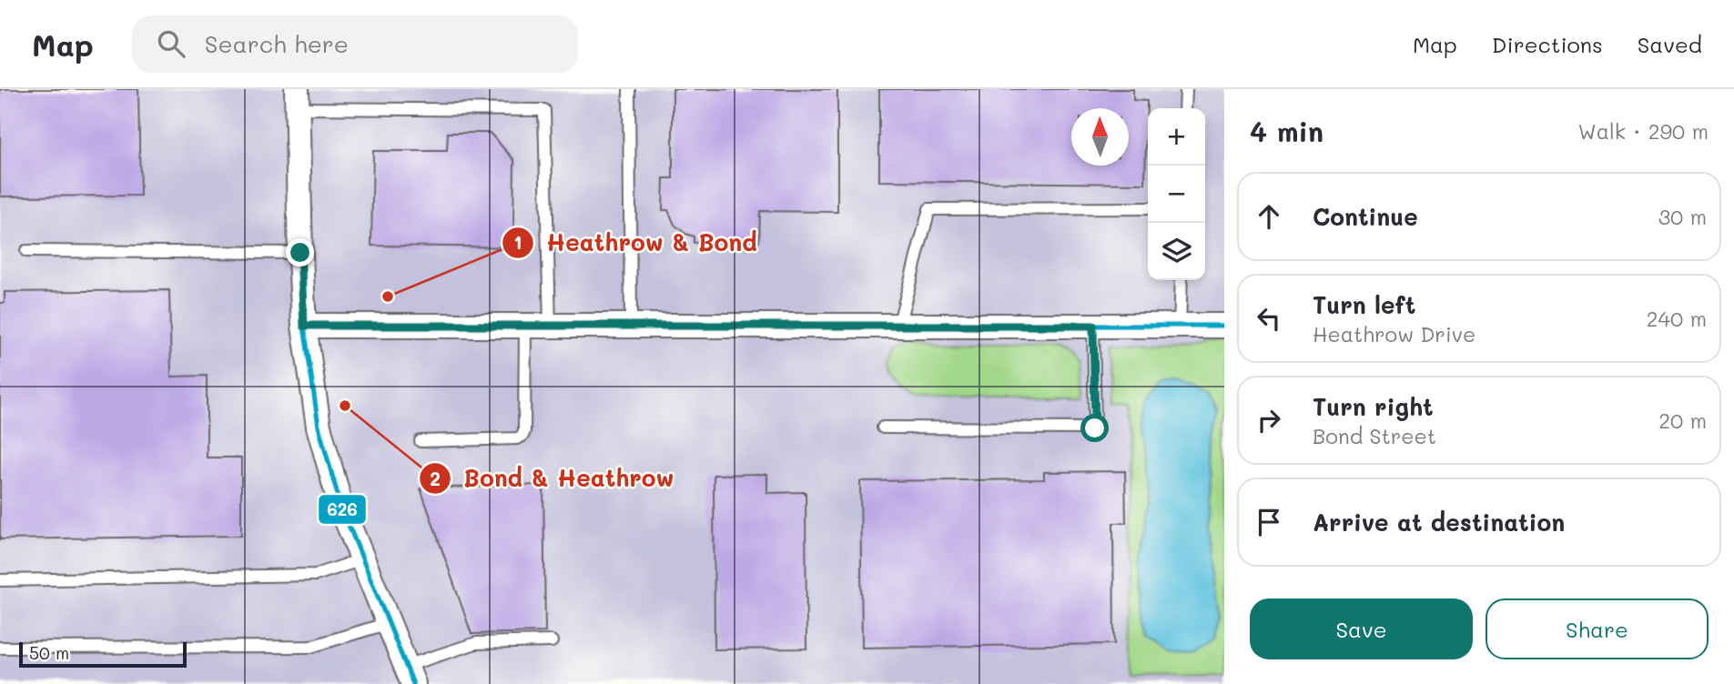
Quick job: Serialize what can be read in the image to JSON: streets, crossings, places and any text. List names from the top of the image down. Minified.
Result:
{"places":["Heathrow & Bond","Bond & Heathrow"],"lines":["transit line 626"],"scale_bar":"50 m","north":"top","page":{"header":"Map","search":"Search here","nav":["Map","Directions","Saved"],"heading":["4 min","Walk · 290 m"],"map_buttons":["+","−"],"list":[["Continue","30 m"],["Turn left","Heathrow Drive","240 m"],["Turn right","Bond Street","20 m"],"Arrive at destination"],"buttons":["Save","Share"],"scale":"50 m"}}
